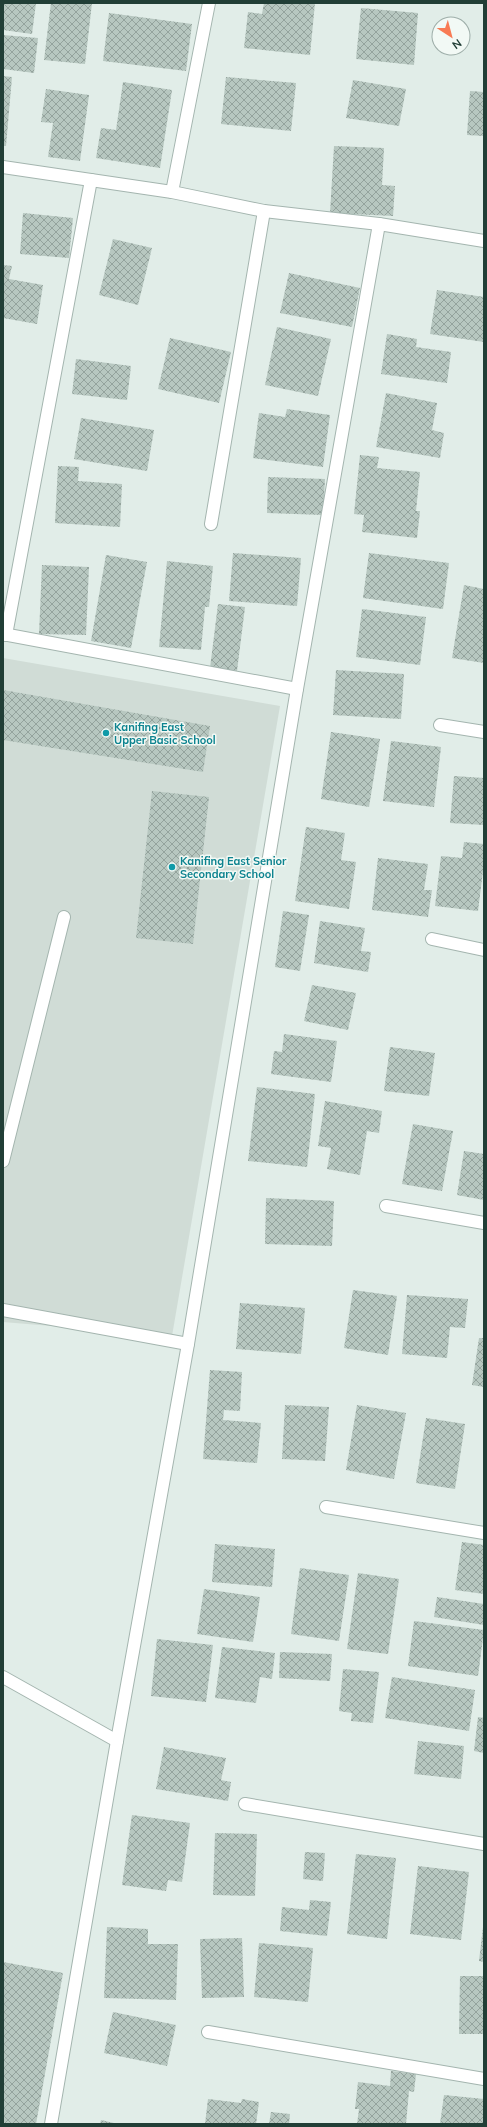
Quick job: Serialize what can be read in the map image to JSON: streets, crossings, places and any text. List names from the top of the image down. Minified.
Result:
{"places":["Kanifing East Upper Basic School","Kanifing East Senior Secondary School"],"north":"bottom right"}
